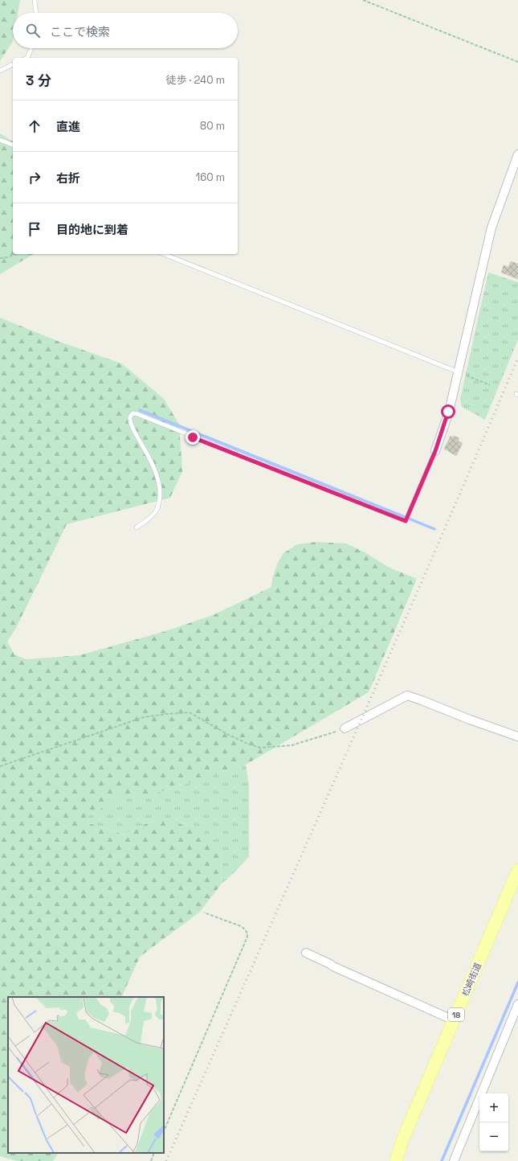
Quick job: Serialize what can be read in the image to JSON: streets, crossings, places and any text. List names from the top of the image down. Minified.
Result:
{"streets":{"main road":["松崎街道","18"]},"page":{"search":"ここで検索","heading":["3 分","徒歩 · 240 m"],"list":[["直進","80 m"],["右折","160 m"],"目的地に到着"],"map_buttons":["+","−"]}}
